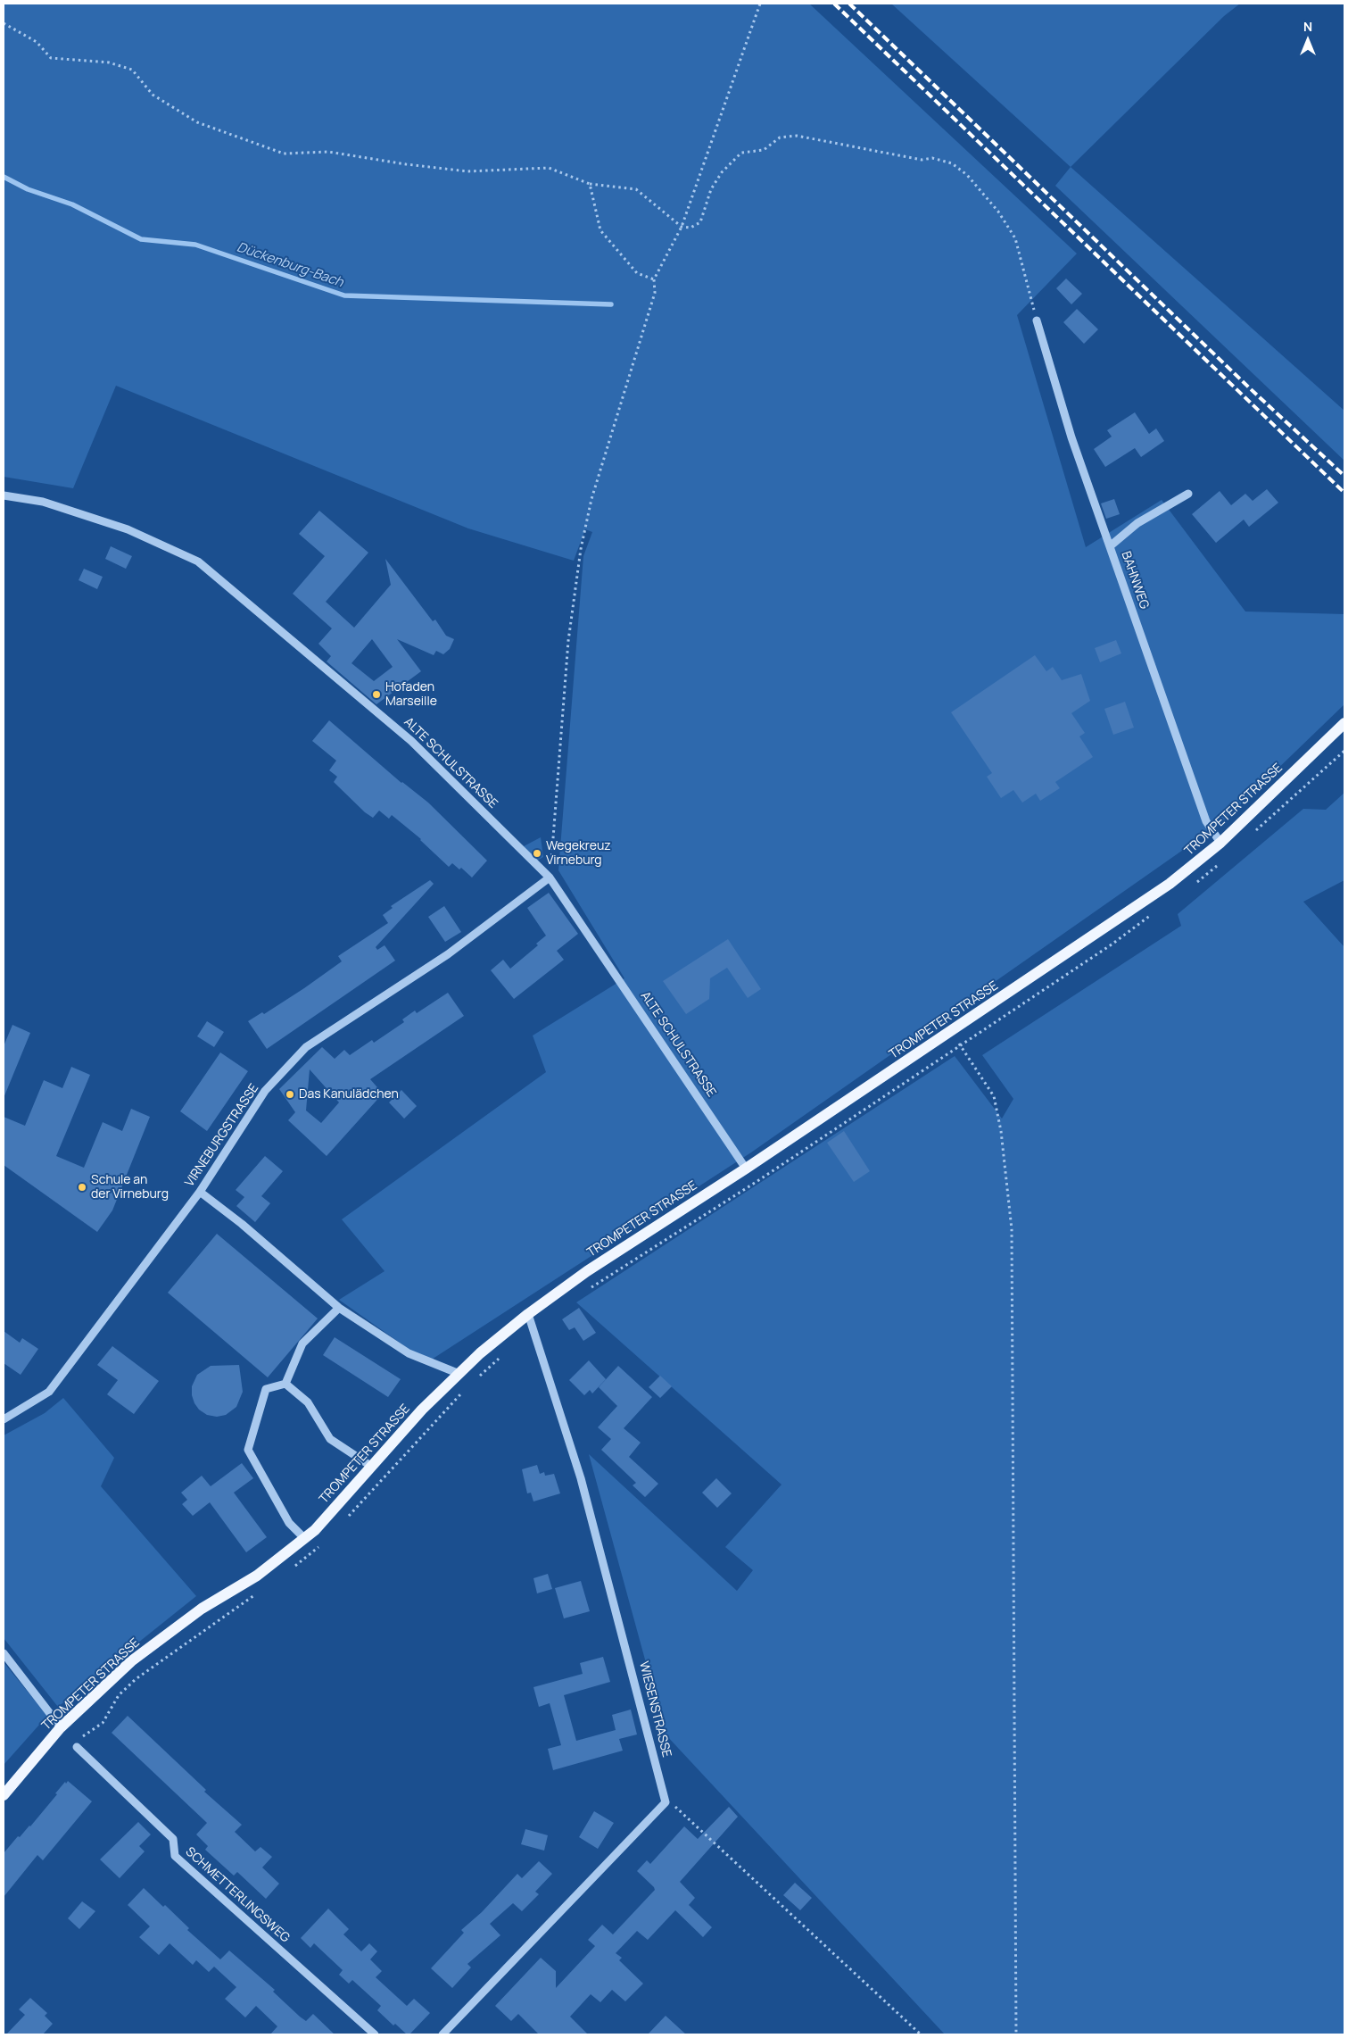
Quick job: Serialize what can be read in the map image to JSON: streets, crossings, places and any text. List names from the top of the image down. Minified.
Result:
{"streets":{"main road":["TROMPETER STRASSE"],"street":["BAHNWEG","ALTE SCHULSTRASSE","VIRNEBURGSTRASSE","WIESENSTRASSE","SCHMETTERLINGSWEG"]},"crossings":[["BAHNWEG","TROMPETER STRASSE"],["ALTE SCHULSTRASSE","TROMPETER STRASSE"],["ALTE SCHULSTRASSE","VIRNEBURGSTRASSE"],["TROMPETER STRASSE","WIESENSTRASSE"]],"water":["Dückenburg-Bach"],"places":["Hofaden Marseille","Wegekreuz Virneburg","Das Kanulädchen","Schule an der Virneburg"],"north":"top"}
